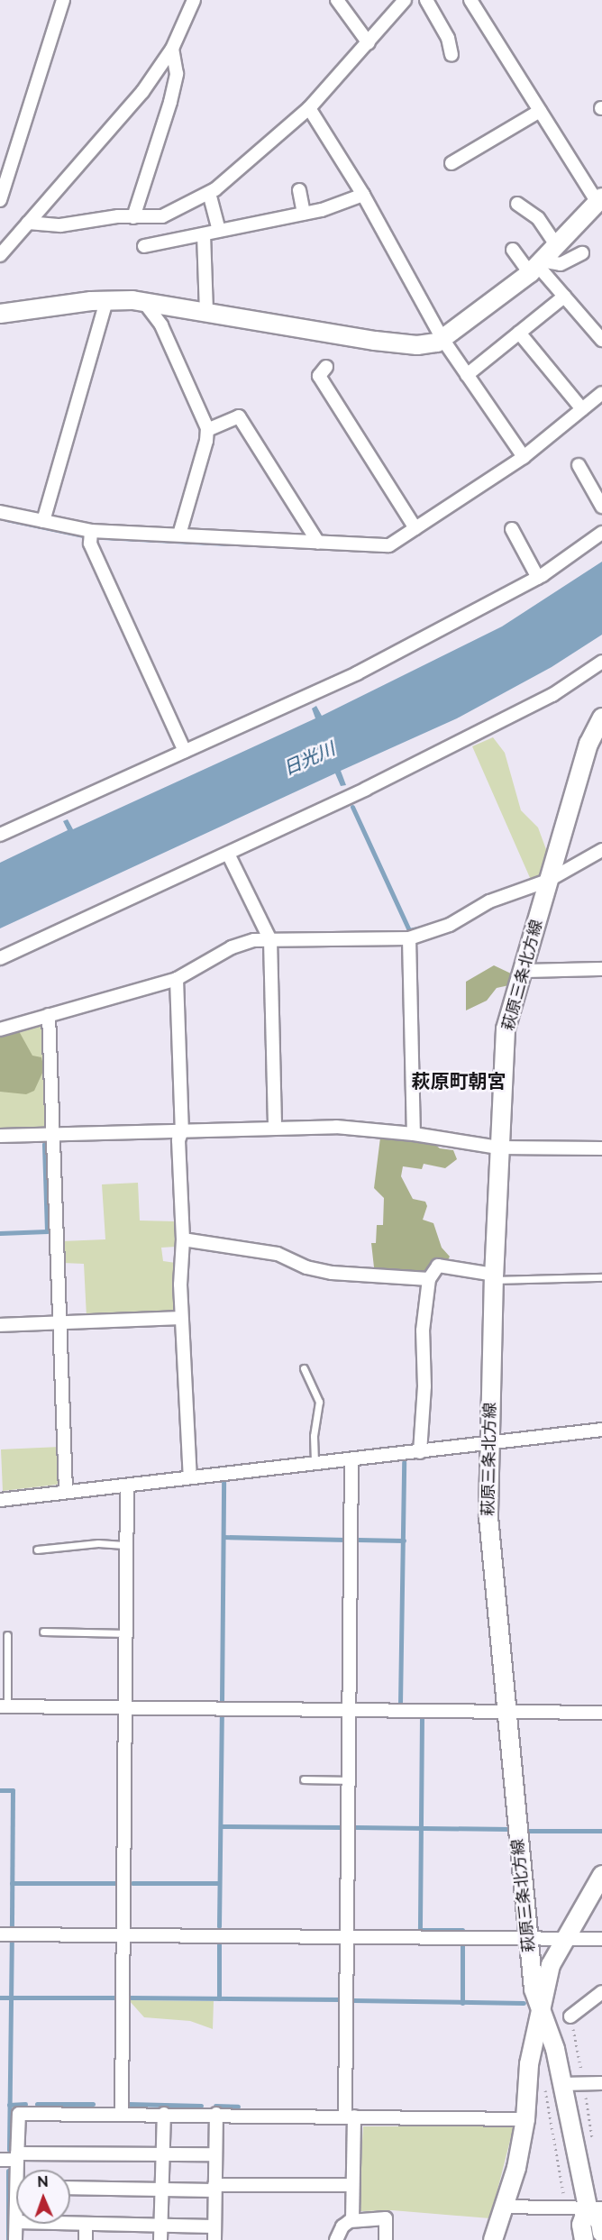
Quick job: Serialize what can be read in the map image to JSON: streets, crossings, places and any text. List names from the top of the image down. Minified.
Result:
{"streets":{"main road":["萩原三条北方線"]},"districts":["萩原町朝宮"],"water":["日光川"],"north":"top"}
